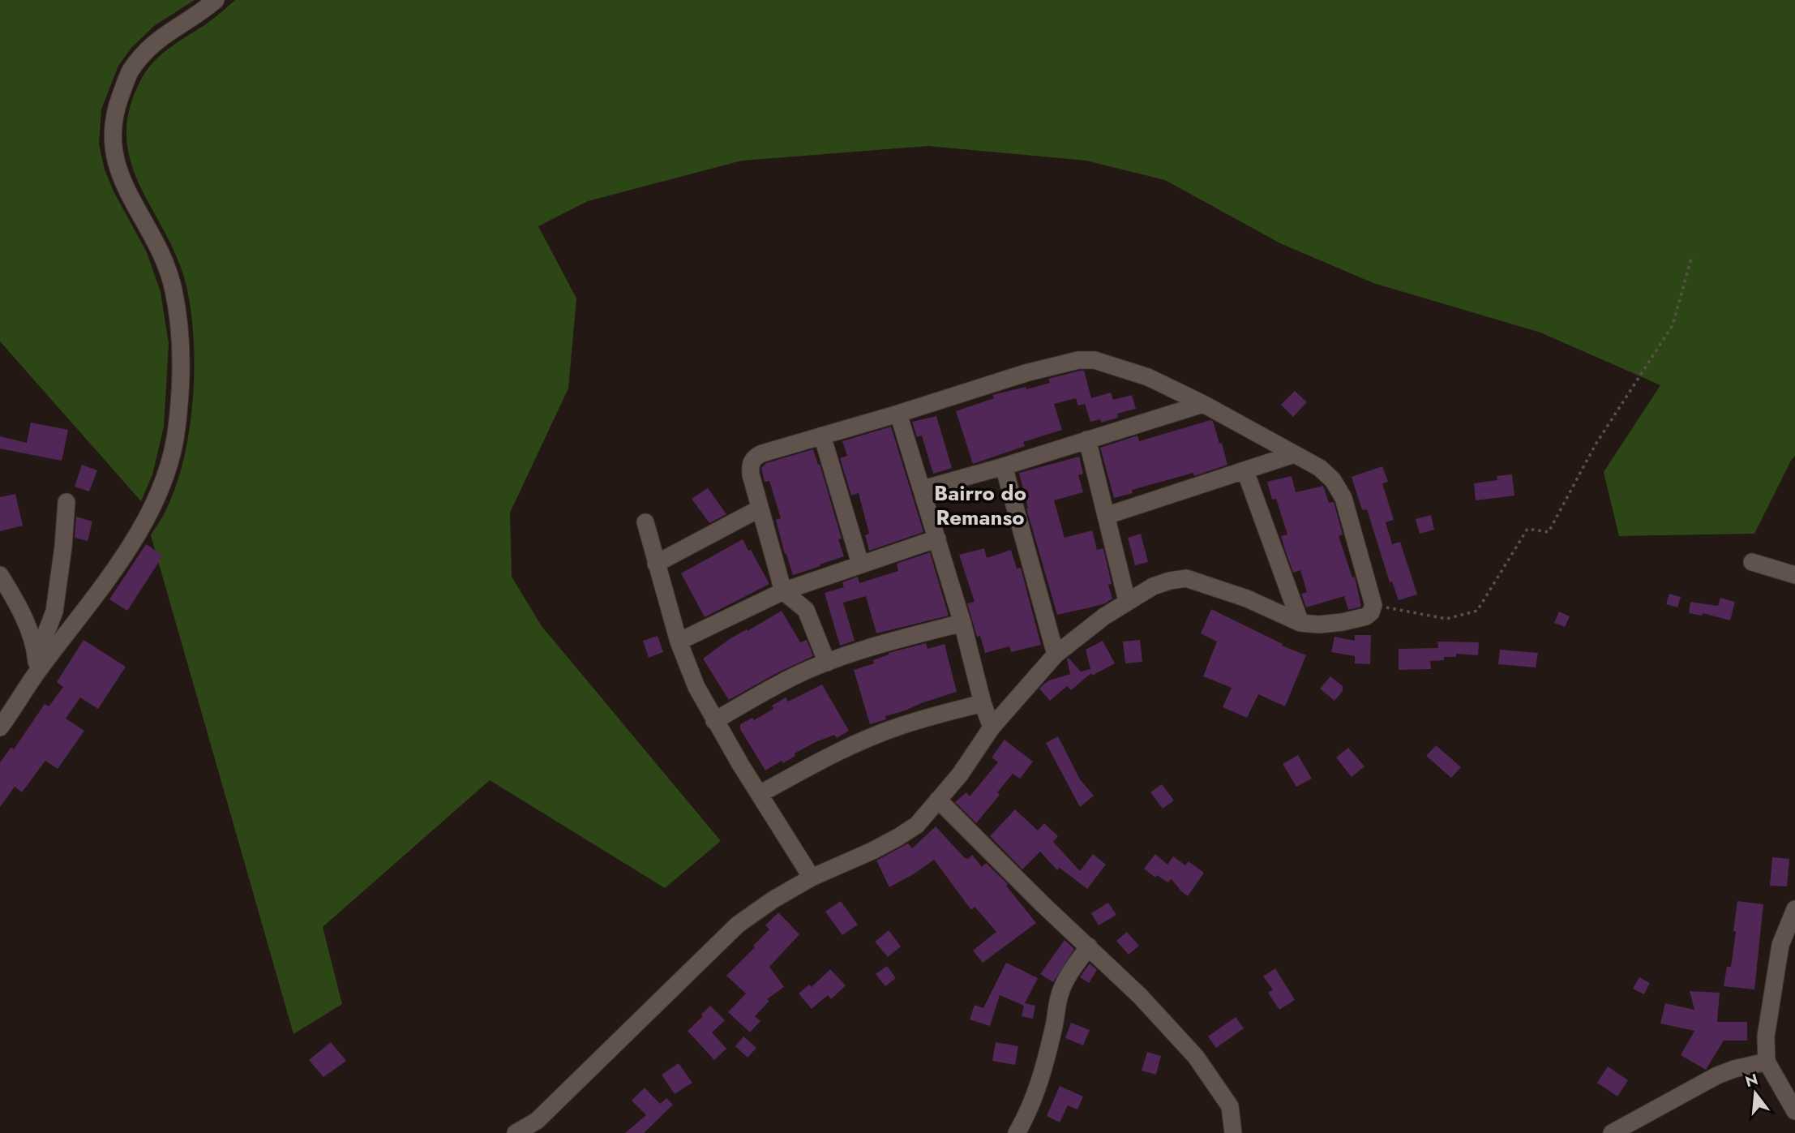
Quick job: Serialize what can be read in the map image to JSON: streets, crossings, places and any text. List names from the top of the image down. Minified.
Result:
{"districts":["Bairro do Remanso"],"north":"top"}
